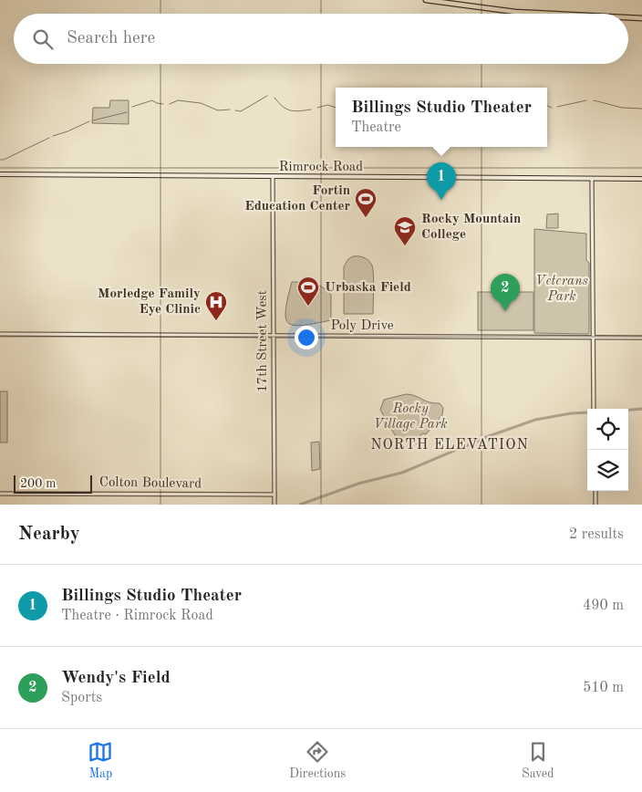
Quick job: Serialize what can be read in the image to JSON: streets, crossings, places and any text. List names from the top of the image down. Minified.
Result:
{"streets":{"main road":["Rimrock Road"],"street":["Poly Drive","17th Street West","Colton Boulevard"]},"crossings":[["Rimrock Road","17th Street West"],["Poly Drive","17th Street West"],["17th Street West","Colton Boulevard"]],"districts":["NORTH ELEVATION"],"parks":["Veterans Park","Rocky Village Park"],"places":{"sports":["Fortin Education Center","Urbaska Field"],"school or university":["Rocky Mountain College"],"hospital":["Morledge Family Eye Clinic"]},"scale_bar":"200 m","page":{"search":"Search here","popup":["Billings Studio Theater","Theatre"],"pins":["1","2"],"scale":"200 m","heading":["Nearby","2 results"],"list":[{"mark":"1","name":"Billings Studio Theater","note":"Theatre · Rimrock Road","value":"490 m"},{"mark":"2","name":"Wendy's Field","note":"Sports","value":"510 m"}],"nav":["Map","Directions","Saved"]}}
